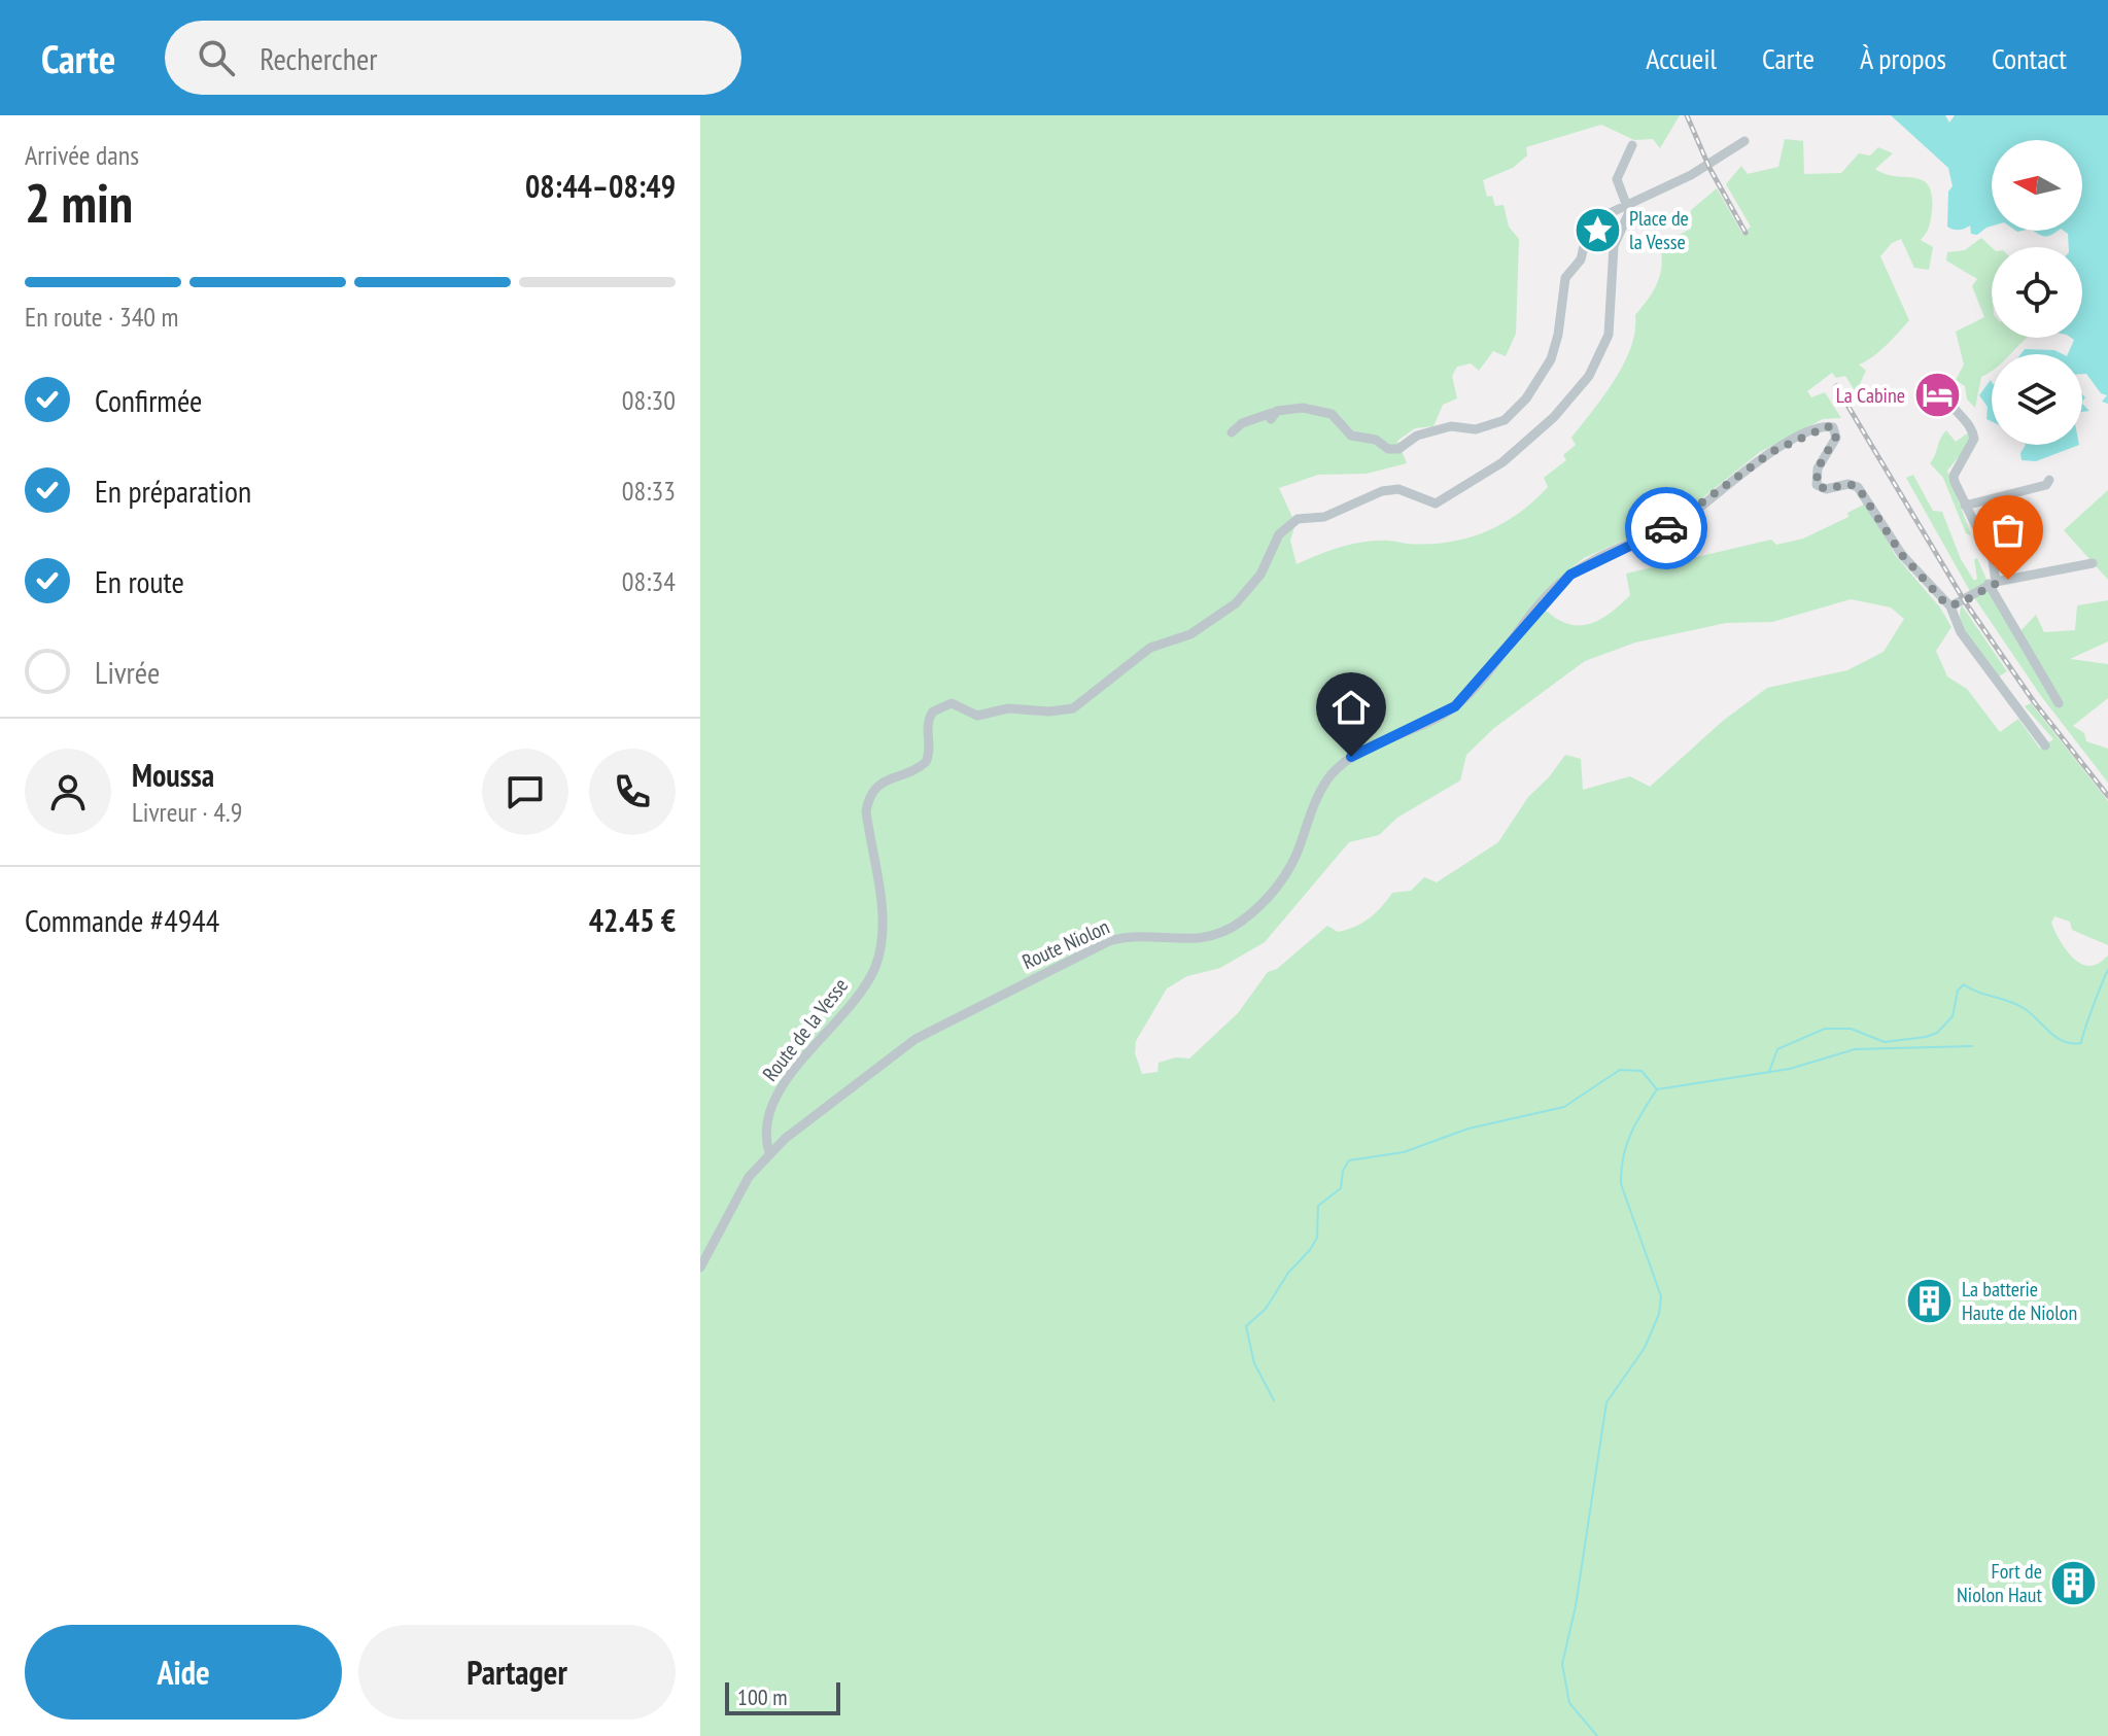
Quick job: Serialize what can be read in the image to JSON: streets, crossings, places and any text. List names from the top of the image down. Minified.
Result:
{"streets":{"street":["Route Niolon","Route de la Vesse"]},"crossings":[["Route Niolon","Route de la Vesse"]],"places":{"place":["Place de la Vesse"],"hotel":["La Cabine"],"building":["La batterie Haute de Niolon","Fort de Niolon Haut"]},"scale_bar":"100 m","north":"left","page":{"header":"Carte","search":"Rechercher","nav":["Accueil","Carte","À propos","Contact"],"heading":["2 min","Arrivée dans","08:44–08:49"],"panel":["Moussa","Livreur · 4.9","Commande #4944","42.45 €"],"bar":"En route · 340 m","list":[["Confirmée","08:30"],["En préparation","08:33"],["En route","08:34"],"Livrée"],"buttons":["Aide","Partager"],"scale":"100 m"}}
